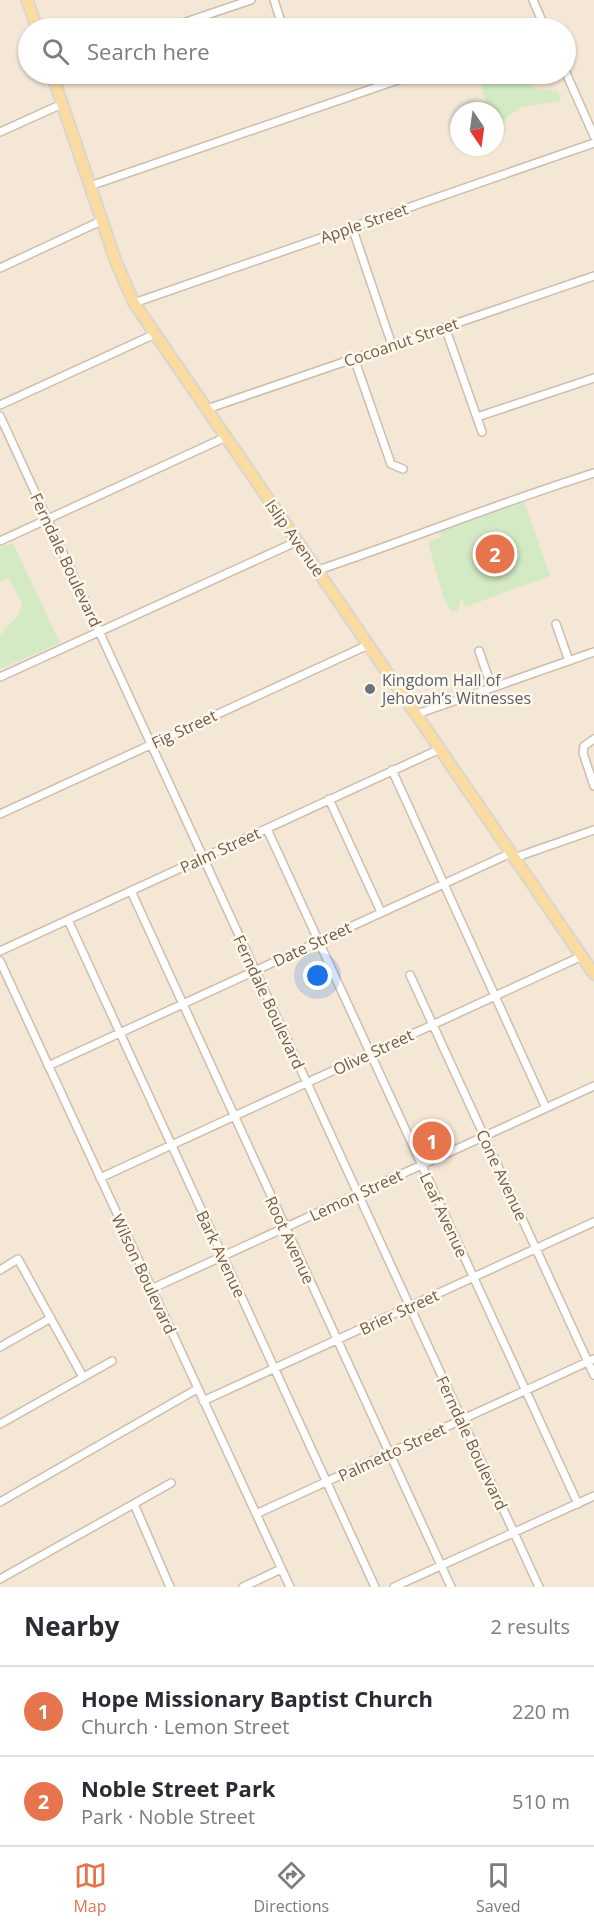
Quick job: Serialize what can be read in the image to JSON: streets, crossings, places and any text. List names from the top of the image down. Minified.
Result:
{"streets":{"main road":["Islip Avenue"],"street":["Apple Street","Cocoanut Street","Ferndale Boulevard","Fig Street","Palm Street","Date Street","Olive Street","Cone Avenue","Lemon Street","Leaf Avenue","Root Avenue","Bark Avenue","Wilson Boulevard","Brier Street","Palmetto Street"]},"crossings":[["Apple Street","Islip Avenue"],["Cocoanut Street","Islip Avenue"],["Islip Avenue","Fig Street"],["Islip Avenue","Palm Street"],["Islip Avenue","Date Street"],["Islip Avenue","Olive Street"],["Ferndale Boulevard","Fig Street"],["Ferndale Boulevard","Palm Street"],["Ferndale Boulevard","Date Street"],["Ferndale Boulevard","Olive Street"],["Ferndale Boulevard","Lemon Street"],["Ferndale Boulevard","Brier Street"],["Ferndale Boulevard","Palmetto Street"],["Palm Street","Leaf Avenue"],["Palm Street","Root Avenue"],["Palm Street","Bark Avenue"],["Date Street","Leaf Avenue"],["Date Street","Root Avenue"],["Date Street","Bark Avenue"],["Date Street","Wilson Boulevard"],["Olive Street","Cone Avenue"],["Olive Street","Leaf Avenue"],["Olive Street","Root Avenue"],["Olive Street","Bark Avenue"],["Olive Street","Wilson Boulevard"],["Cone Avenue","Lemon Street"],["Cone Avenue","Brier Street"],["Cone Avenue","Palmetto Street"],["Lemon Street","Leaf Avenue"],["Lemon Street","Root Avenue"],["Lemon Street","Bark Avenue"],["Lemon Street","Wilson Boulevard"],["Leaf Avenue","Brier Street"],["Leaf Avenue","Palmetto Street"],["Root Avenue","Brier Street"],["Root Avenue","Palmetto Street"],["Bark Avenue","Brier Street"],["Bark Avenue","Palmetto Street"],["Wilson Boulevard","Brier Street"],["Wilson Boulevard","Palmetto Street"]],"places":["Kingdom Hall of Jehovah’s Witnesses"],"north":"bottom","page":{"search":"Search here","pins":["2","1"],"heading":["Nearby","2 results"],"list":[{"mark":"1","name":"Hope Missionary Baptist Church","note":"Church · Lemon Street","value":"220 m"},{"mark":"2","name":"Noble Street Park","note":"Park · Noble Street","value":"510 m"}],"nav":["Map","Directions","Saved"]}}
